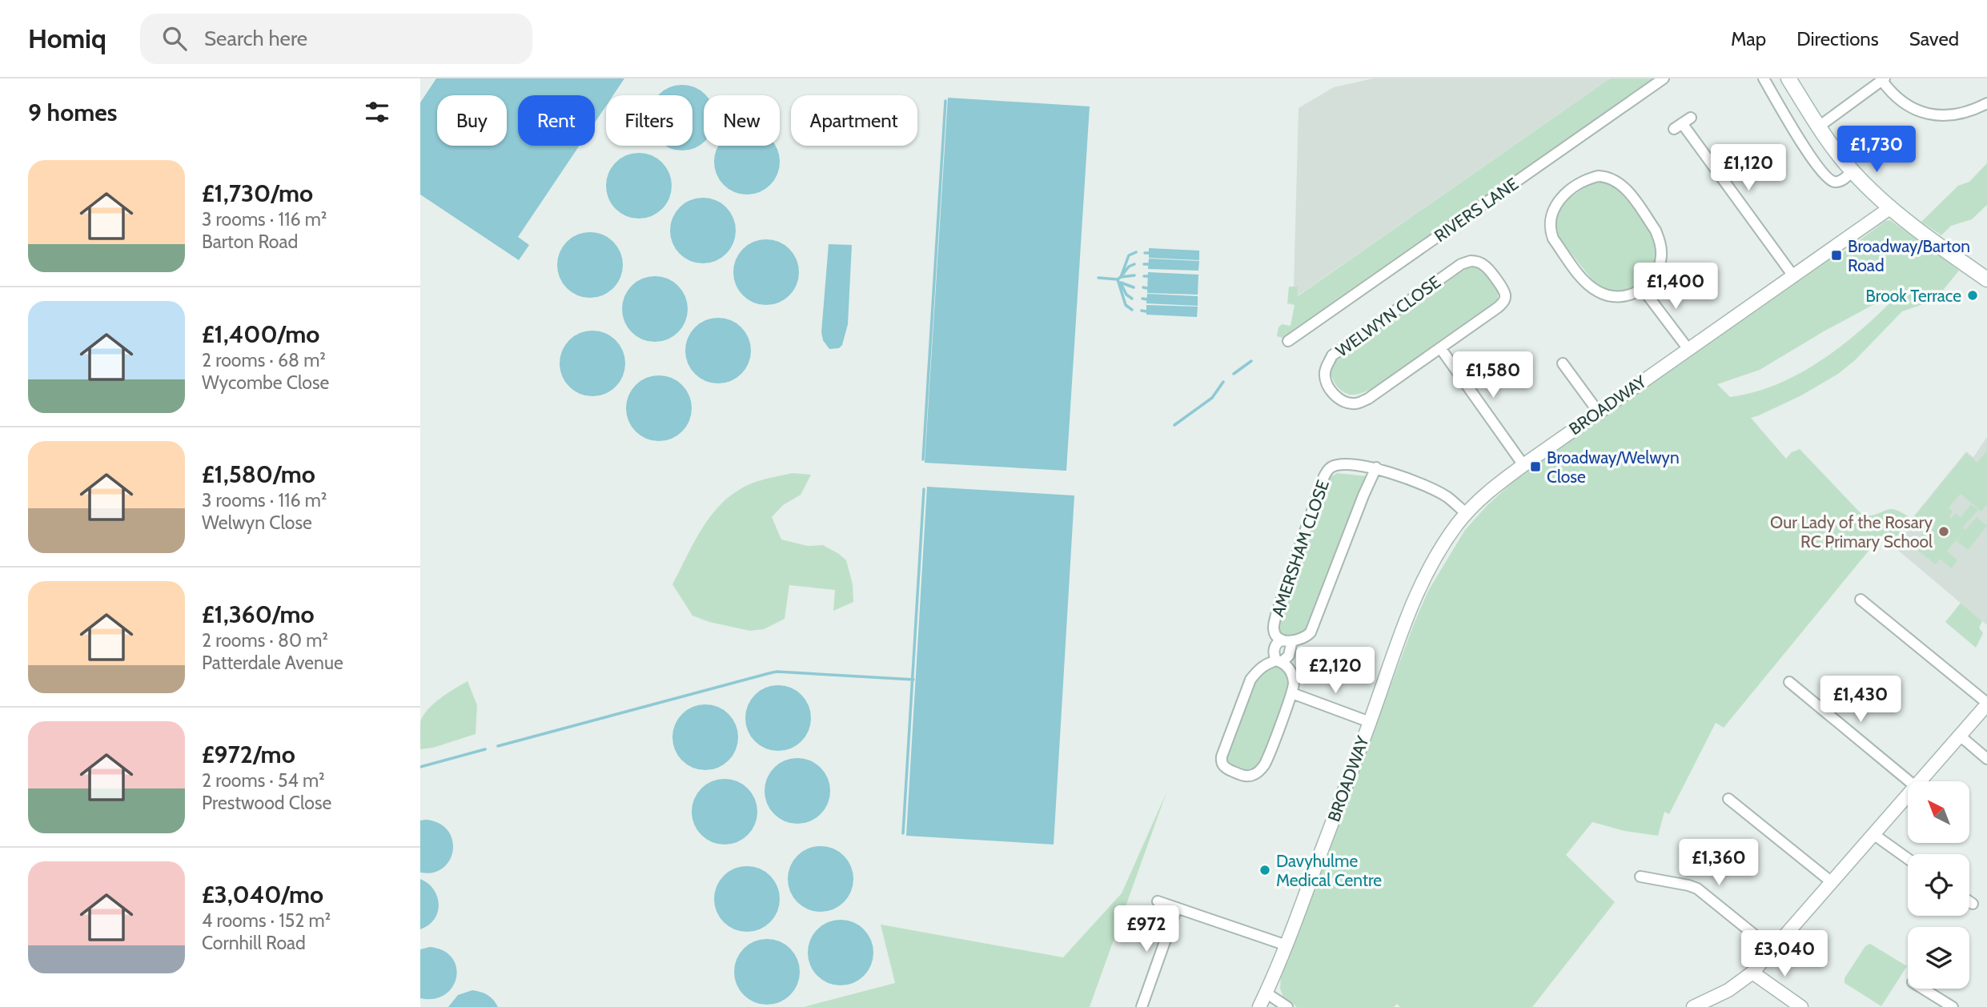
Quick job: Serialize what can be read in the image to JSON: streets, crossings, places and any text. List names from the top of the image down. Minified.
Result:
{"streets":{"street":["RIVERS LANE","WELWYN CLOSE","BROADWAY","AMERSHAM CLOSE"]},"crossings":[["BROADWAY","AMERSHAM CLOSE"]],"places":{"transit":["Broadway/Barton Road","Broadway/Welwyn Close"],"other":["Brook Terrace","Our Lady of the Rosary RC Primary School","Davyhulme Medical Centre"]},"north":"top left","page":{"header":"Homiq","search":"Search here","nav":["Map","Directions","Saved"],"heading":"9 homes","chip":["Buy","Rent","Filters","New","Apartment"],"price":["£1,730","£1,120","£1,400","£1,580","£2,120","£1,430","£1,360","£972","£3,040"],"list":[{"name":"£1,730/mo","note":"3 rooms · 116 m² · Barton Road"},{"name":"£1,400/mo","note":"2 rooms · 68 m² · Wycombe Close"},{"name":"£1,580/mo","note":"3 rooms · 116 m² · Welwyn Close"},{"name":"£1,360/mo","note":"2 rooms · 80 m² · Patterdale Avenue"},{"name":"£972/mo","note":"2 rooms · 54 m² · Prestwood Close"},{"name":"£3,040/mo","note":"4 rooms · 152 m² · Cornhill Road"}]}}
